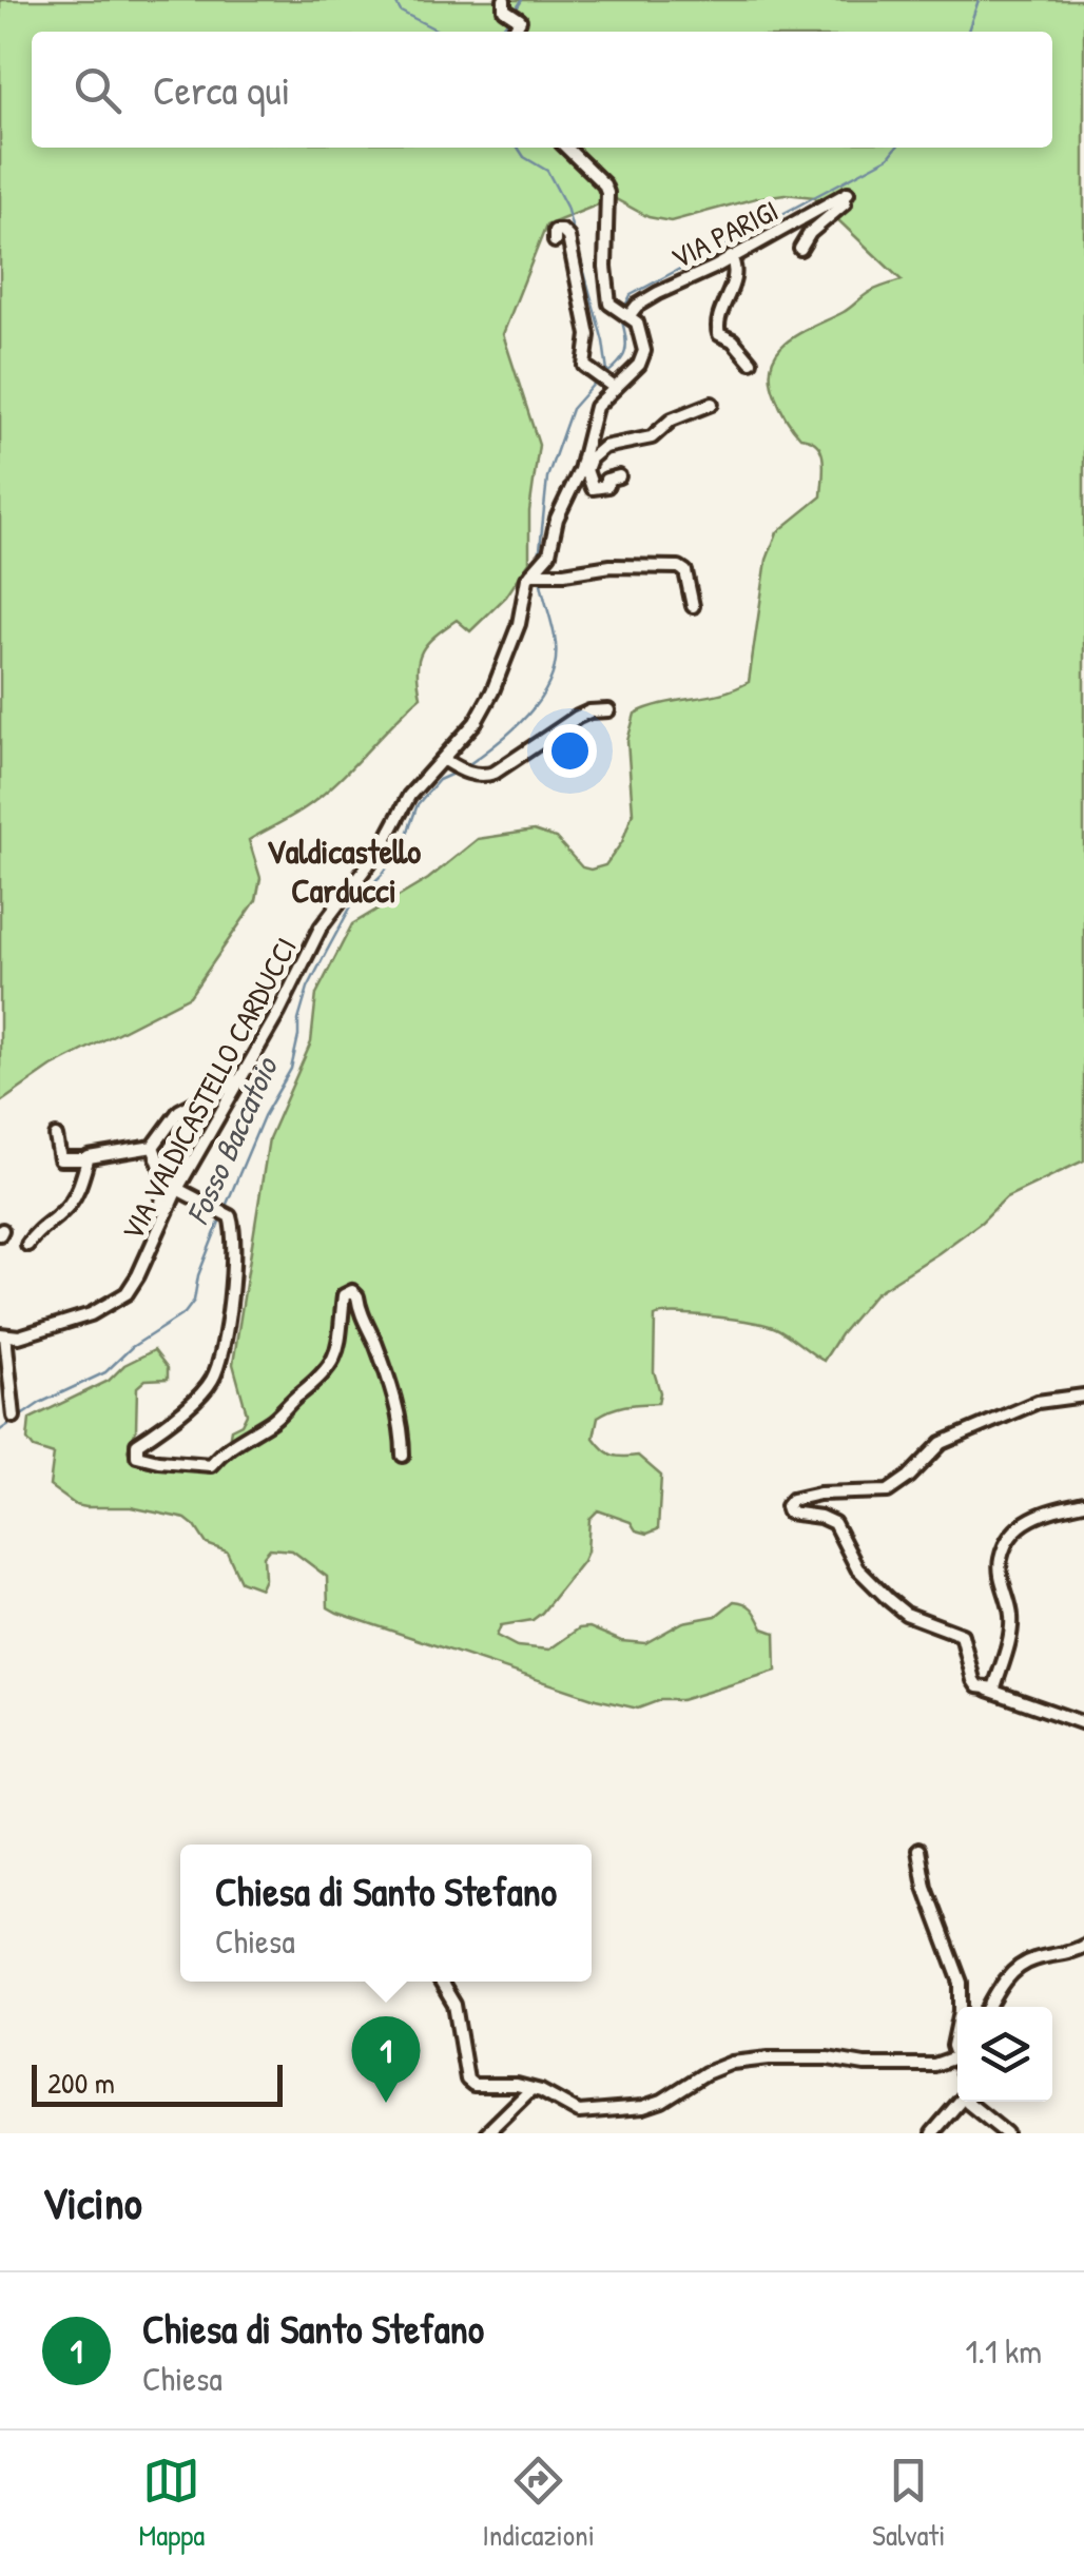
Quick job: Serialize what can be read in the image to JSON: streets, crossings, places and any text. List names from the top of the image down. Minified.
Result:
{"streets":{"street":["VIA PARIGI","VIA VALDICASTELLO CARDUCCI"]},"crossings":[["VIA PARIGI","VIA VALDICASTELLO CARDUCCI"]],"districts":["Valdicastello Carducci"],"water":["Fosso Baccatoio"],"scale_bar":"200 m","page":{"search":"Cerca qui","popup":["Chiesa di Santo Stefano","Chiesa"],"pins":"1","scale":"200 m","heading":"Vicino","list":[{"mark":"1","name":"Chiesa di Santo Stefano","note":"Chiesa","value":"1.1 km"}],"nav":["Mappa","Indicazioni","Salvati"]}}
